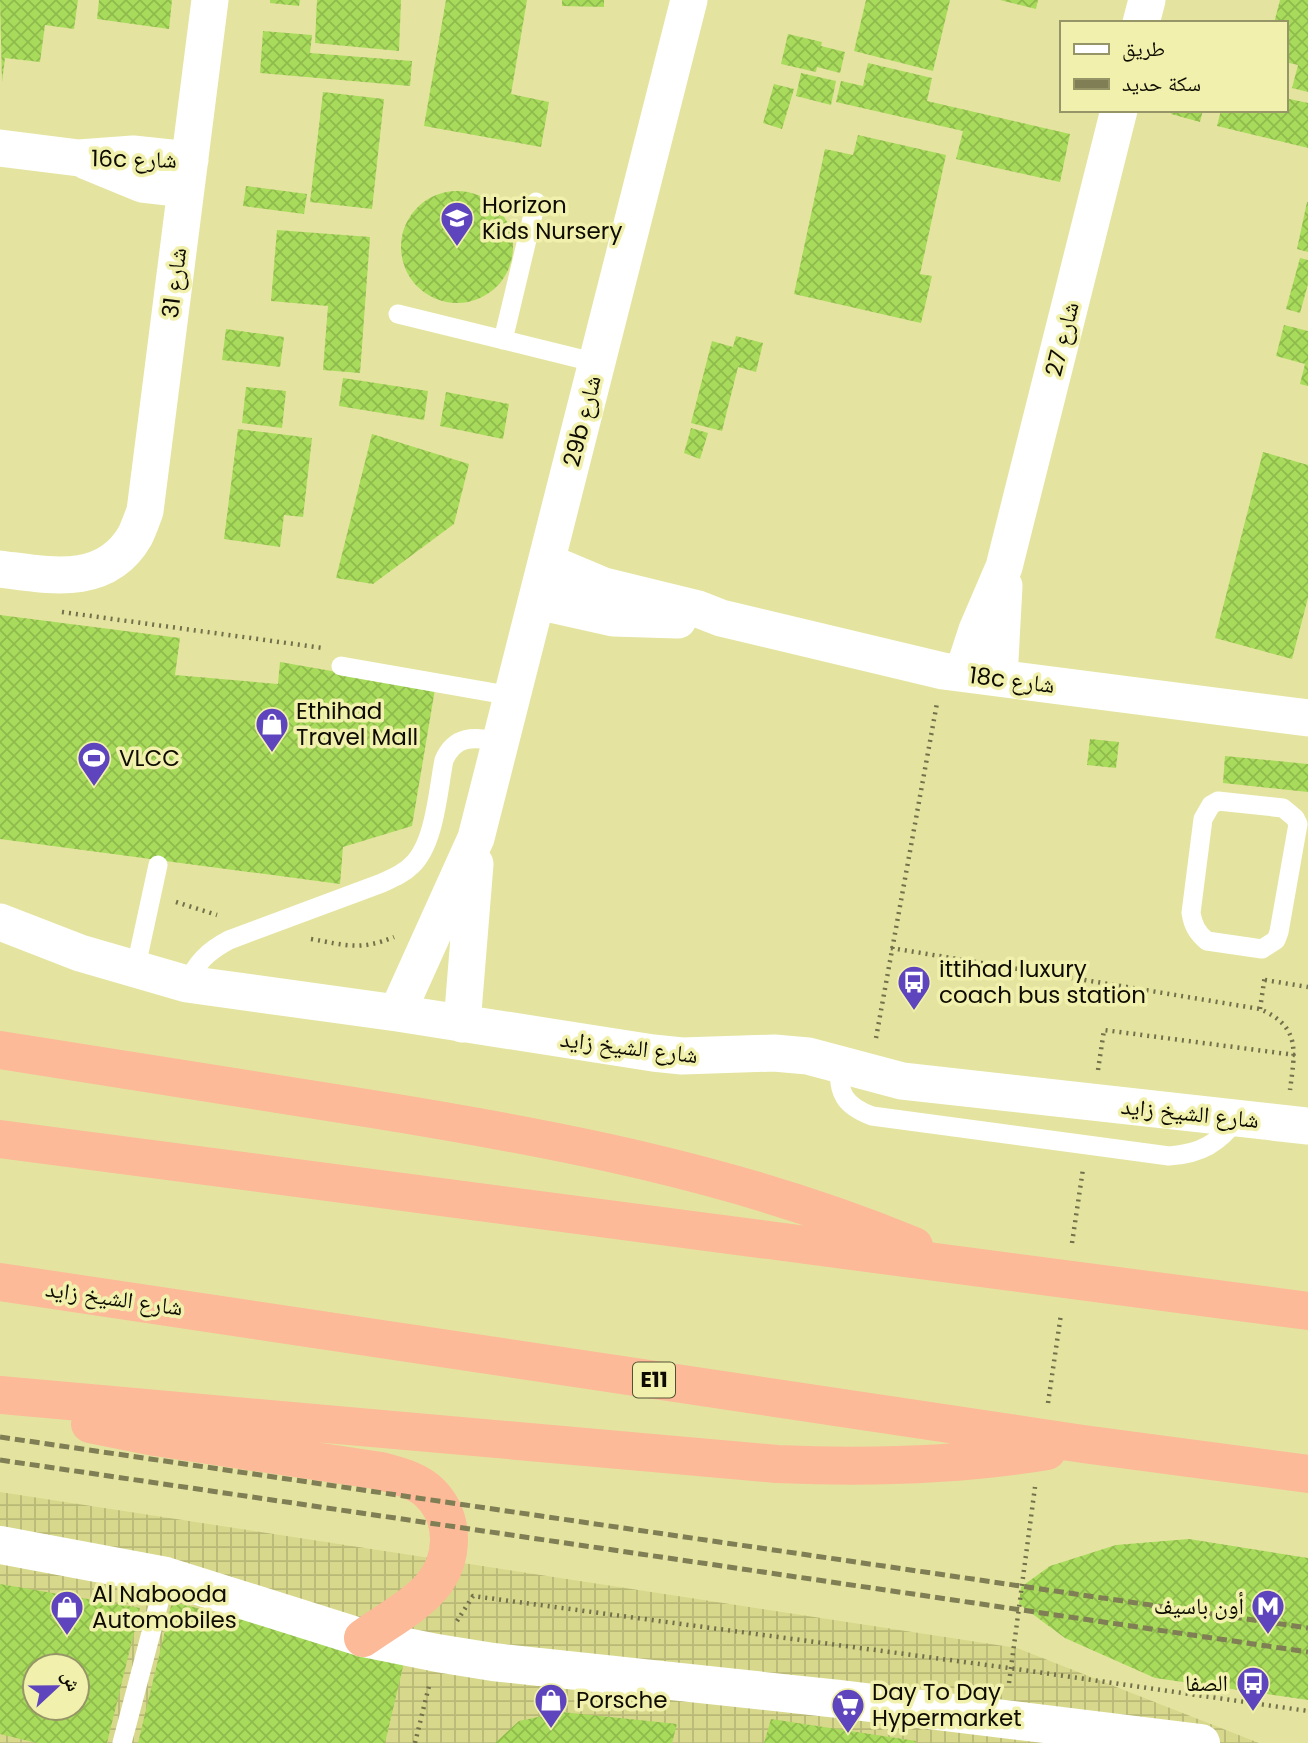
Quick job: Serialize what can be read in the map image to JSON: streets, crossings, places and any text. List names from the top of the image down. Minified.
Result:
{"streets":{"highway":["شارع الشيخ زايد","E11"],"street":["16c شارع","شارع 31","شارع 27","29b شارع","18c شارع"]},"crossings":[["16c شارع","شارع 31"],["شارع 27","18c شارع"],["29b شارع","18c شارع"],["29b شارع","شارع الشيخ زايد"]],"places":{"school or university":["Horizon Kids Nursery"],"shop":["Ethihad Travel Mall","Al Nabooda Automobiles","Porsche"],"sports":["VLCC"],"bus stop":["ittihad luxury coach bus station","الصفا"],"metro station":["أون باسيف"],"supermarket":["Day To Day Hypermarket"]},"legend":["طريق","سكة حديد"],"north":"right"}
